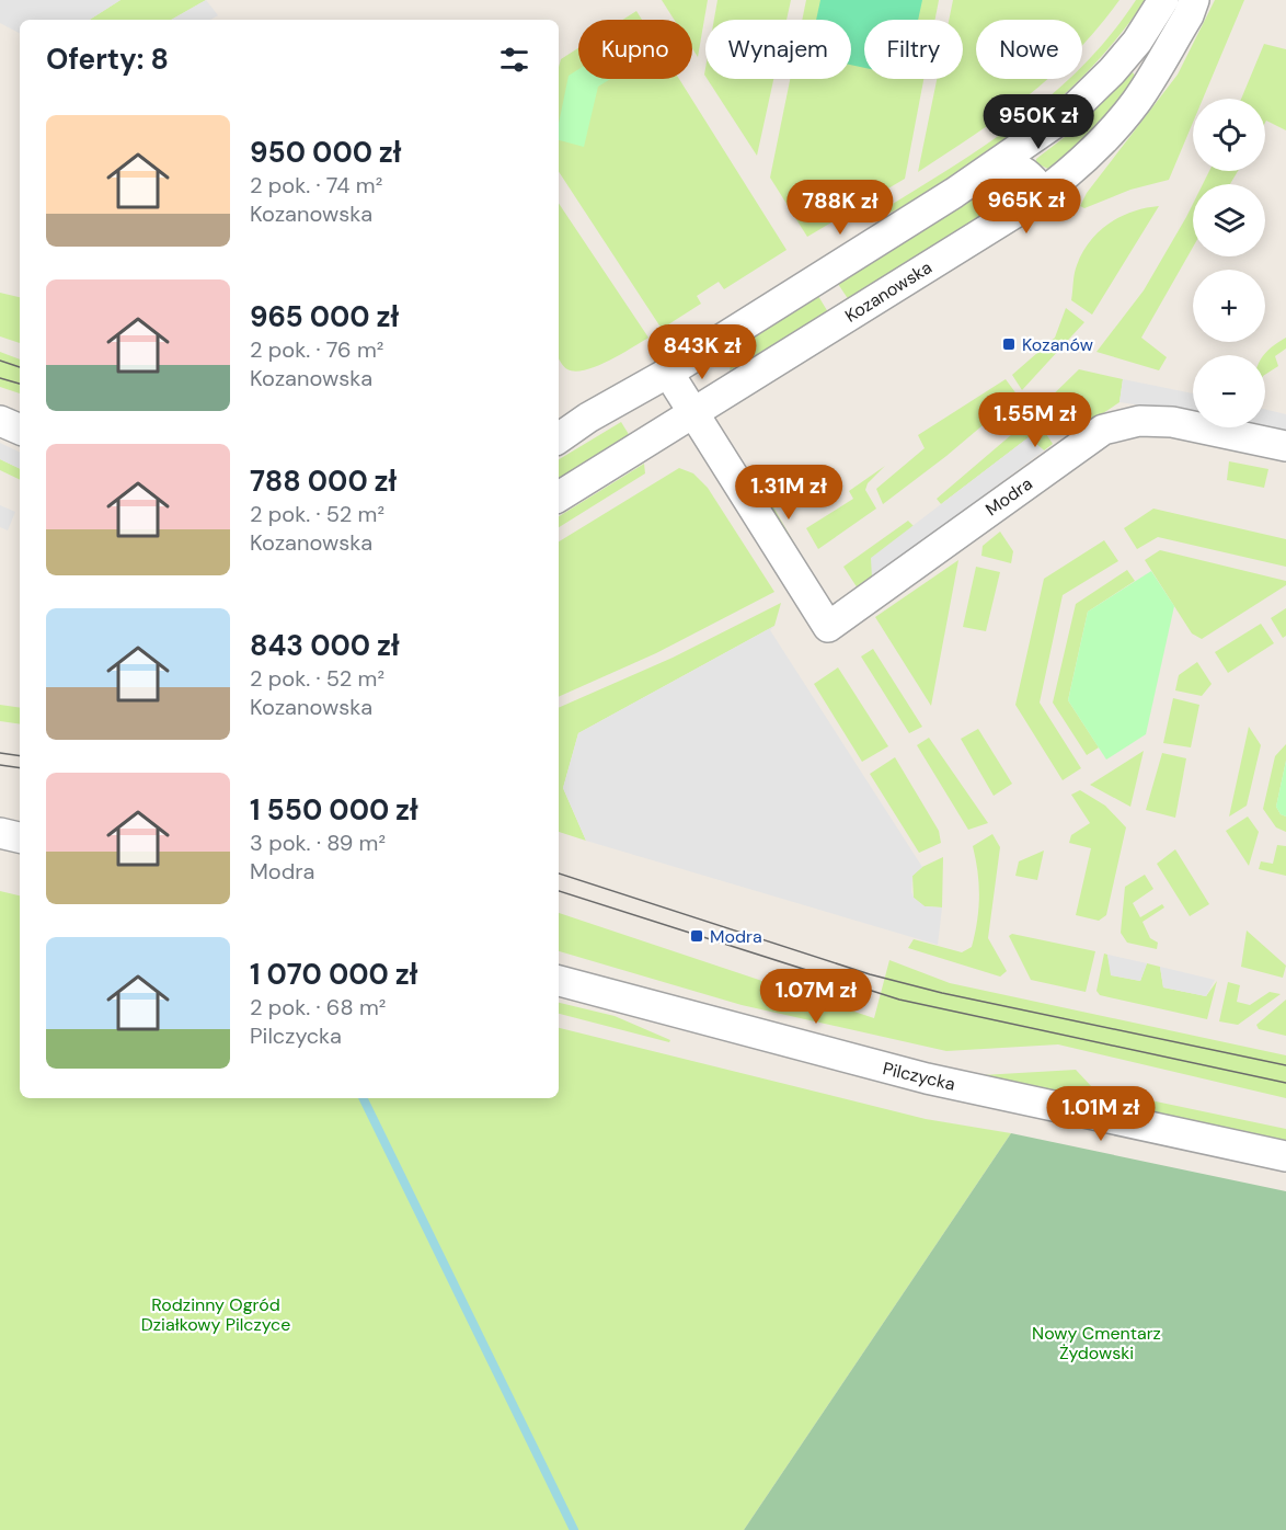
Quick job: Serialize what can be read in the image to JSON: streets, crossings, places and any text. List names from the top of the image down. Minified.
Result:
{"streets":{"street":["Kozanowska","Modra","Pilczycka"]},"crossings":[["Kozanowska","Modra"]],"parks":["Rodzinny Ogród Działkowy Pilczyce","Nowy Cmentarz Żydowski"],"places":{"transit":["Kozanów","Modra"]},"page":{"chip":["Kupno","Wynajem","Filtry","Nowe"],"heading":"Oferty: 8","price":["950K zł","965K zł","788K zł","843K zł","1.55M zł","1.31M zł","1.07M zł","1.01M zł"],"map_buttons":["+","−"],"list":[{"name":"950 000 zł","note":"2 pok. · 74 m² · Kozanowska"},{"name":"965 000 zł","note":"2 pok. · 76 m² · Kozanowska"},{"name":"788 000 zł","note":"2 pok. · 52 m² · Kozanowska"},{"name":"843 000 zł","note":"2 pok. · 52 m² · Kozanowska"},{"name":"1 550 000 zł","note":"3 pok. · 89 m² · Modra"},{"name":"1 070 000 zł","note":"2 pok. · 68 m² · Pilczycka"}]}}
